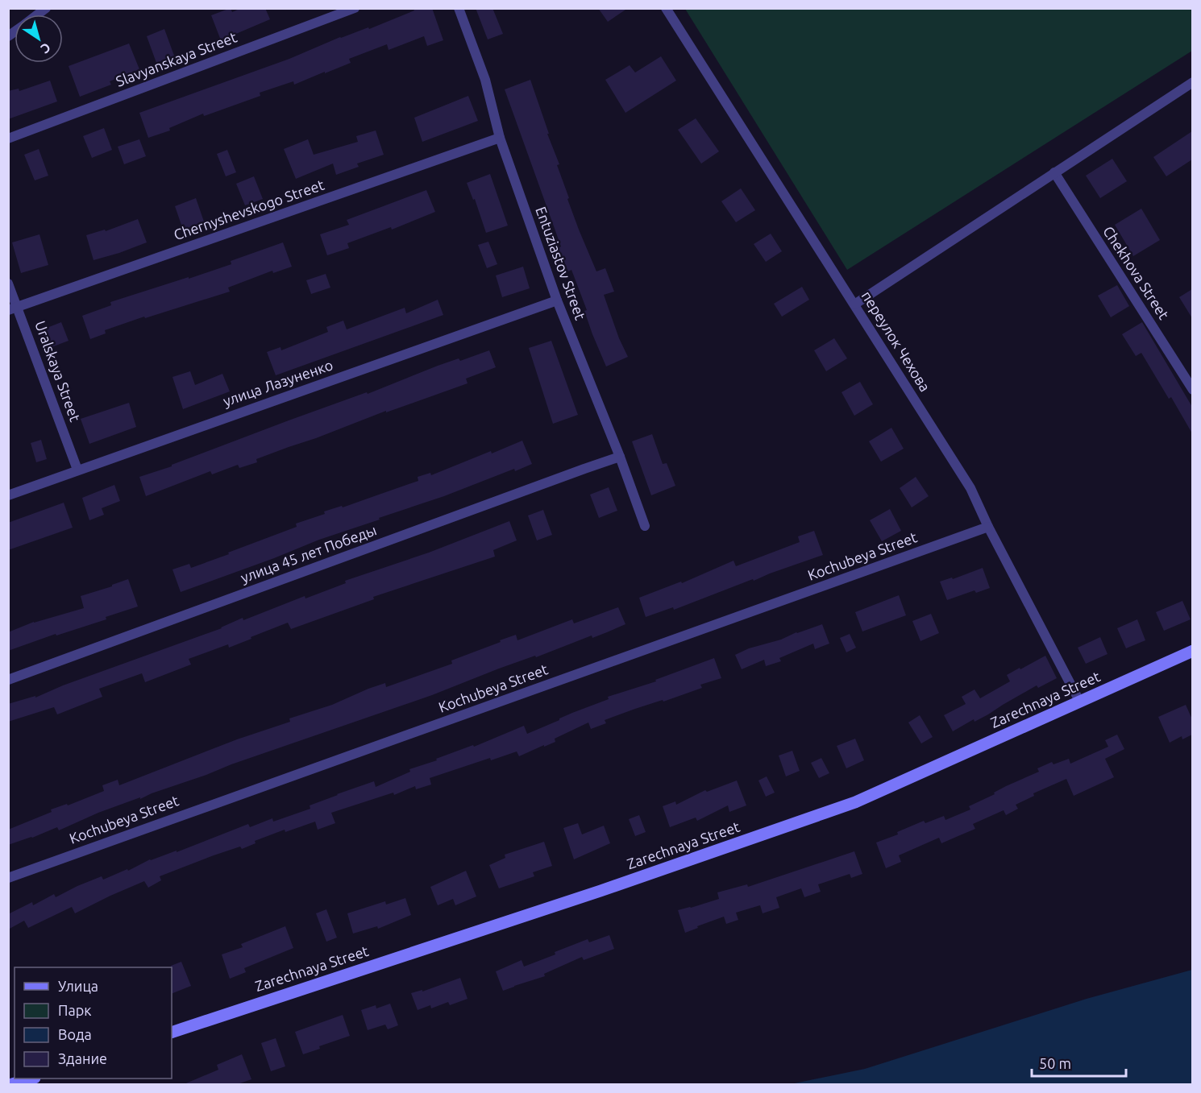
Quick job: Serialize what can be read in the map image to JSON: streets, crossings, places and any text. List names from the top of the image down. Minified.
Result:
{"streets":{"main road":["Zarechnaya Street"],"street":["Slavyanskaya Street","Chernyshevskogo Street","Entuziastov Street","Chekhova Street","переулок Чехова","Uralskaya Street","улица Лазуненко","улица 45 лет Победы","Kochubeya Street"]},"crossings":[["Chernyshevskogo Street","Entuziastov Street"],["Chernyshevskogo Street","Uralskaya Street"],["Entuziastov Street","улица Лазуненко"],["Entuziastov Street","улица 45 лет Победы"],["переулок Чехова","Kochubeya Street"],["переулок Чехова","Zarechnaya Street"],["Uralskaya Street","улица Лазуненко"]],"legend":["Улица","Парк","Вода","Здание"],"scale_bar":"50 m","north":"bottom right"}
